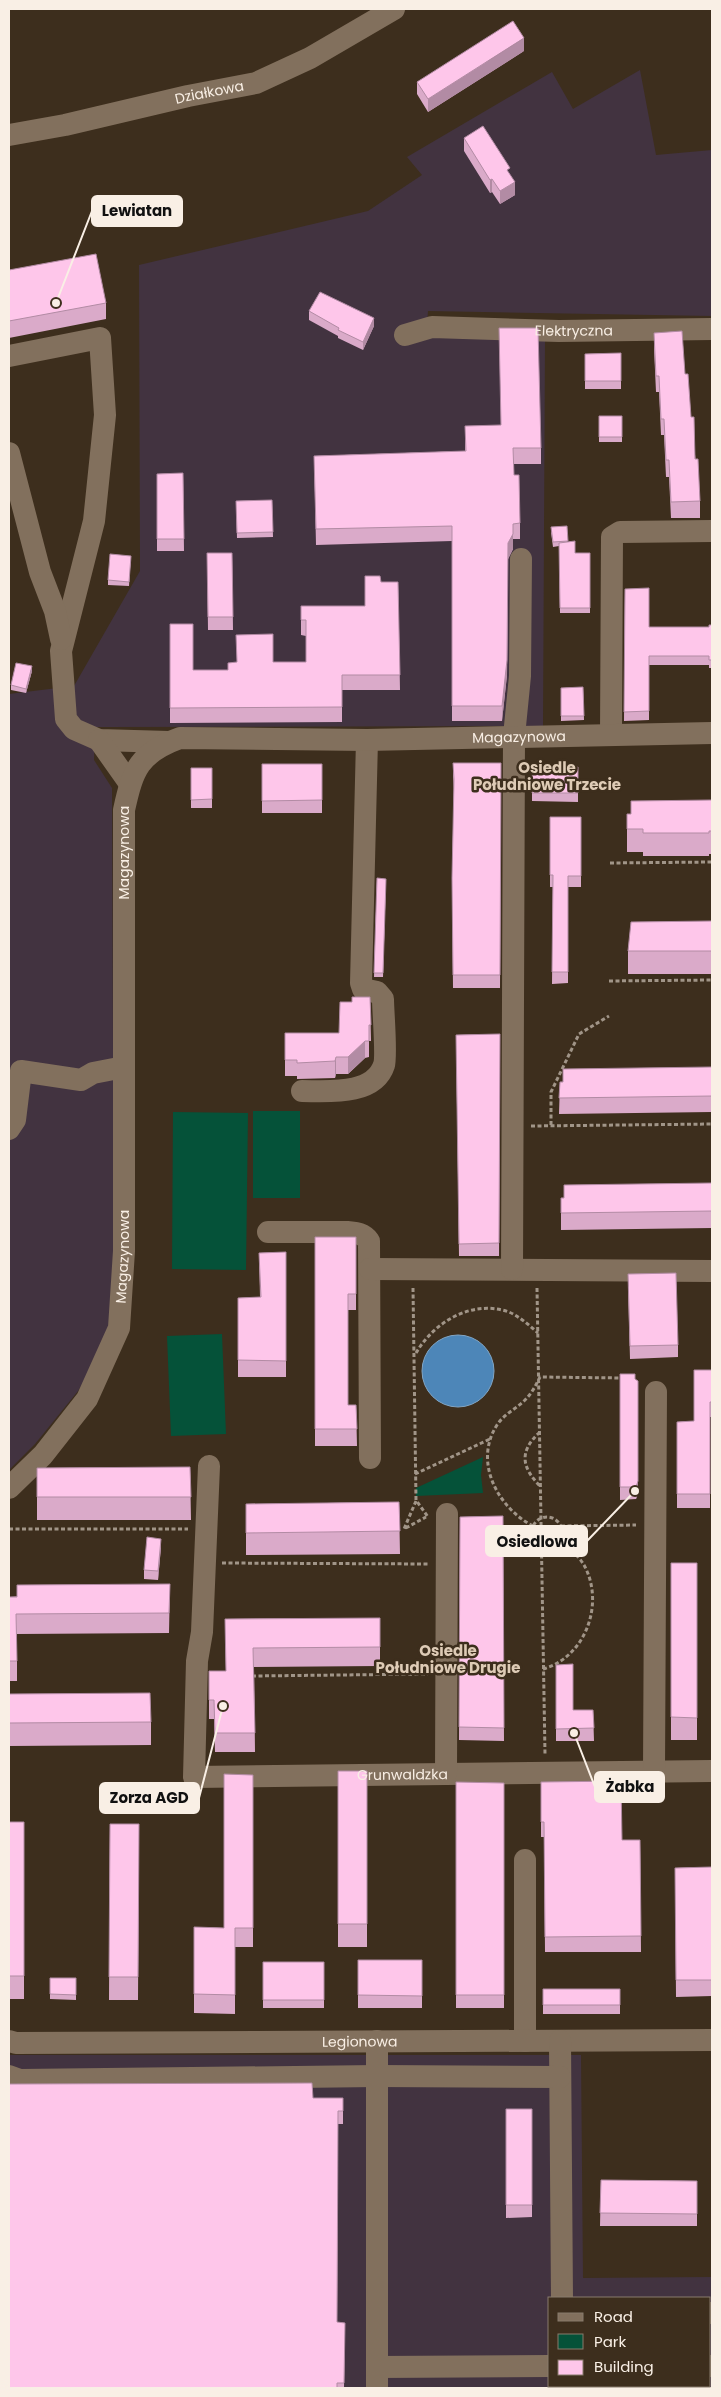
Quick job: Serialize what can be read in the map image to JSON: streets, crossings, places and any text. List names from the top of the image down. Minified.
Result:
{"streets":{"street":["Działkowa","Elektryczna","Magazynowa","Grunwaldzka","Legionowa"]},"districts":["Osiedle Południowe Trzecie","Osiedle Południowe Drugie"],"places":["Lewiatan","Osiedlowa","Zorza AGD","Żabka"],"legend":["Road","Park","Building"]}
